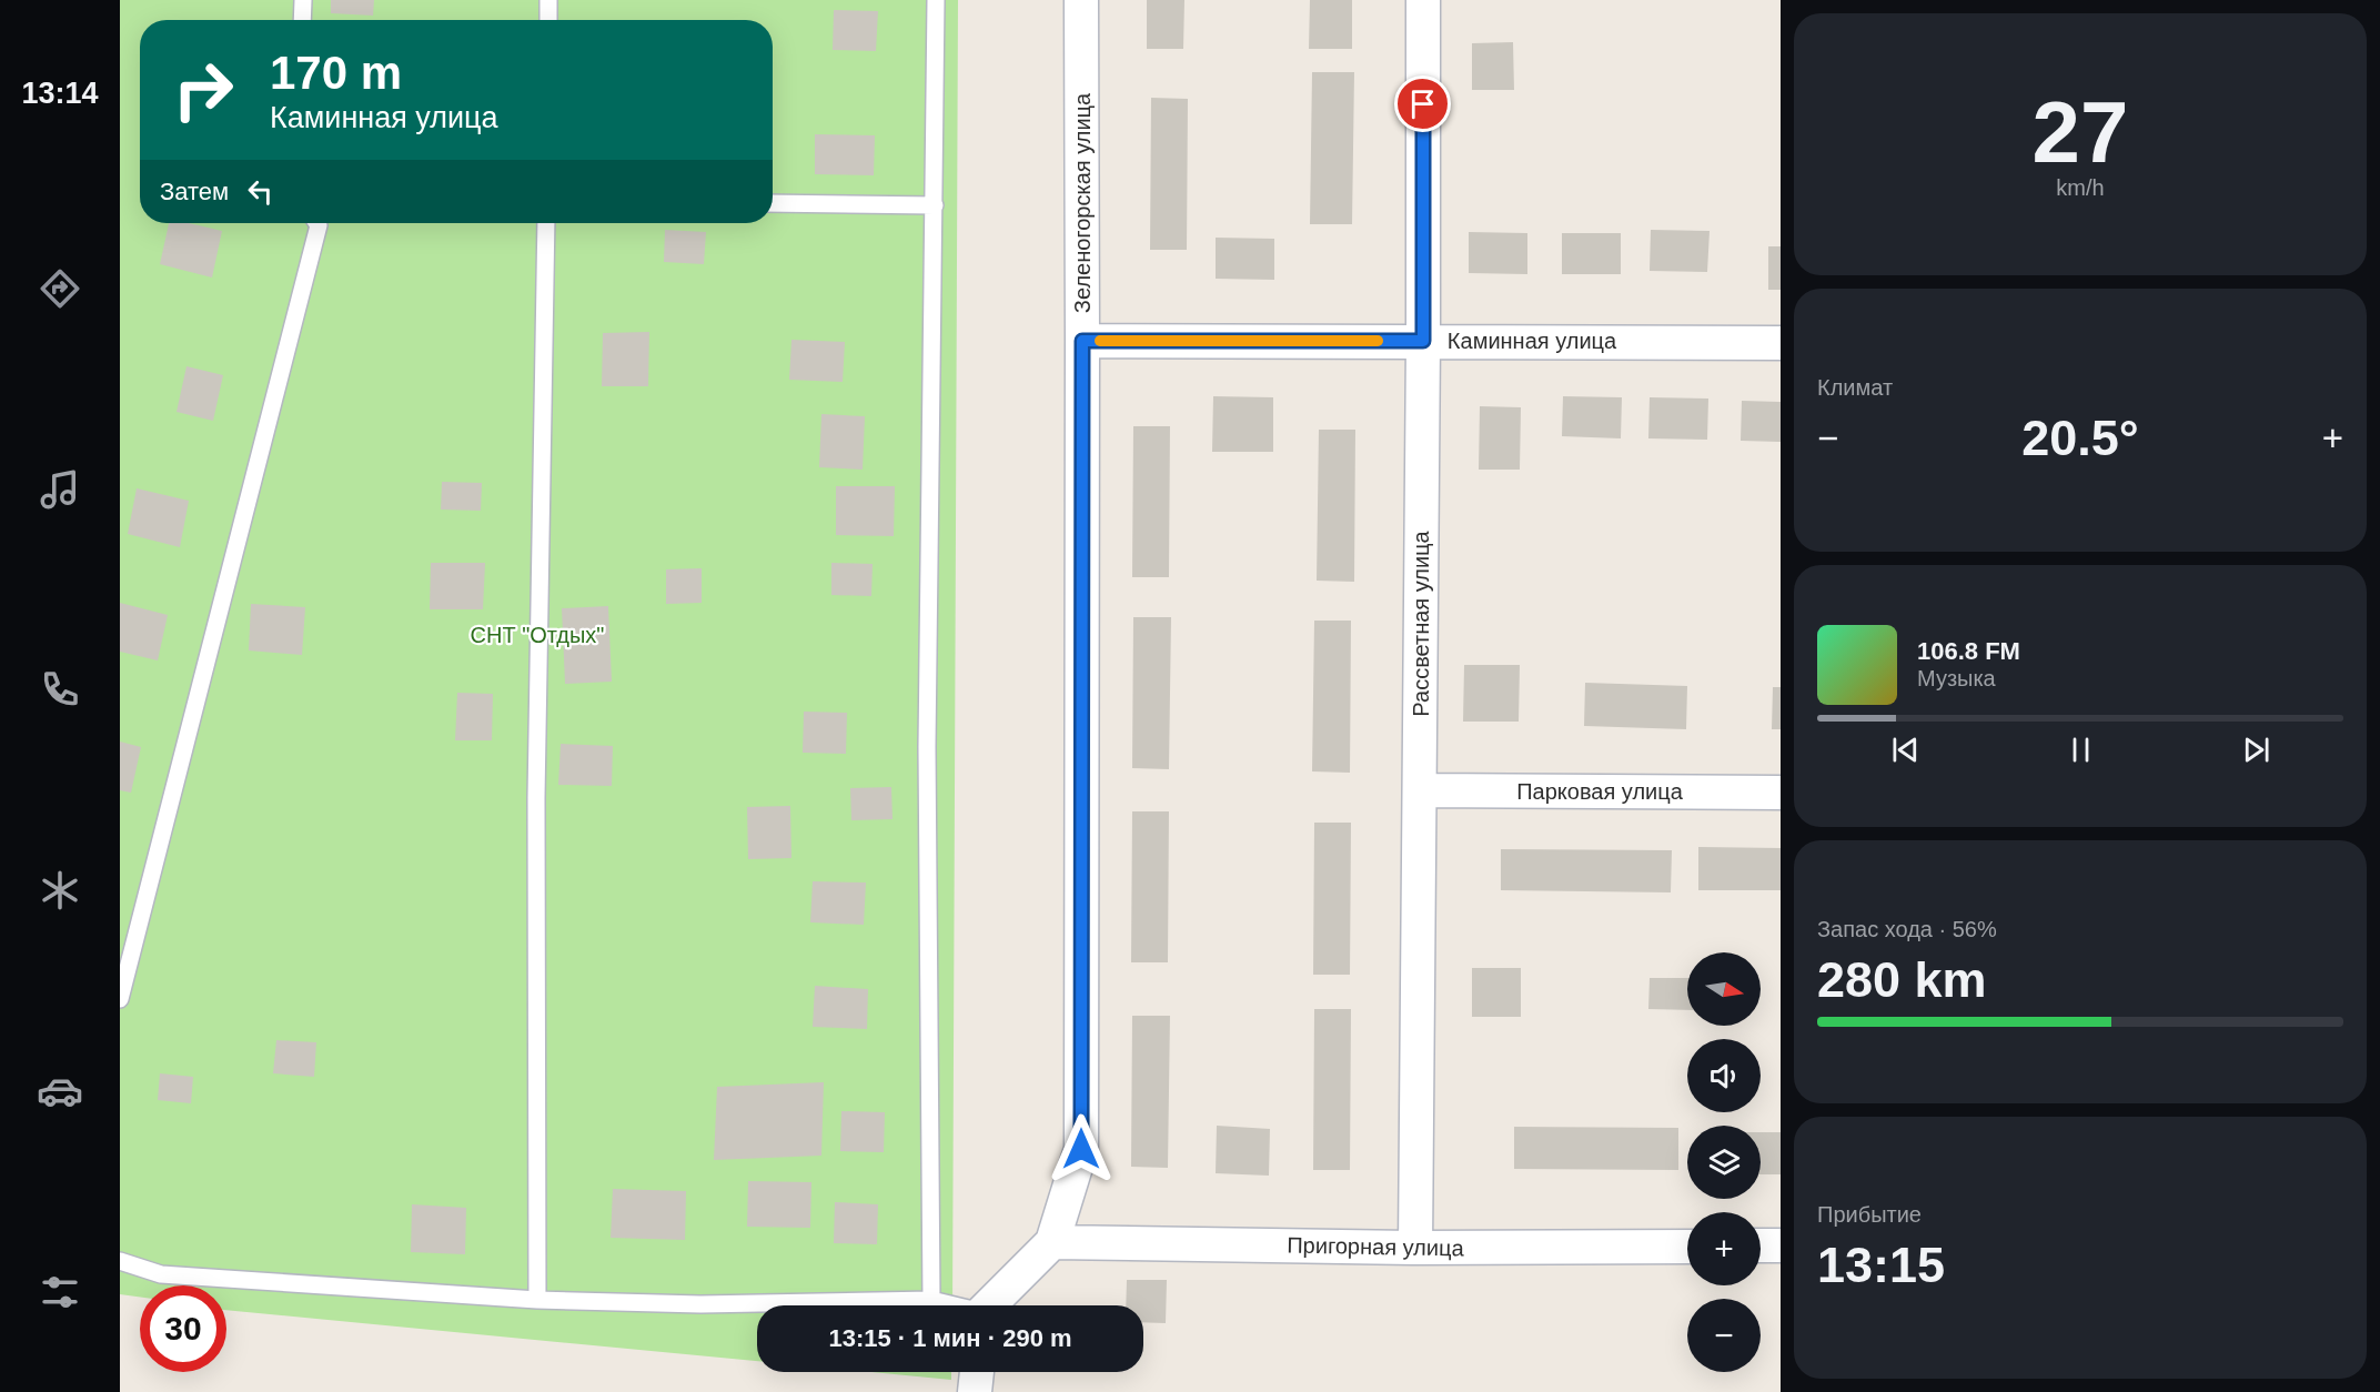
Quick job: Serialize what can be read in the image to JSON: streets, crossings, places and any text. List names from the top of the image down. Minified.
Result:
{"streets":{"street":["Зеленогорская улица","Каминная улица","Рассветная улица","Парковая улица","Пригорная улица"]},"crossings":[["Зеленогорская улица","Каминная улица"],["Зеленогорская улица","Пригорная улица"],["Каминная улица","Рассветная улица"],["Рассветная улица","Парковая улица"],["Рассветная улица","Пригорная улица"]],"parks":["СНТ \"Отдых\""],"north":"right","page":{"tabs":"13:14","tile":[["27","km/h"],"Климат",["Запас хода · 56%","280 km"],["Прибытие","13:15"]],"turn":["170 m","Каминная улица"],"then":"Затем","heat":["−","20.5°","+"],"song":["106.8 FM","Музыка"],"map_buttons":["+","−"],"limit":"30","trip":"13:15 · 1 мин · 290 m"}}
